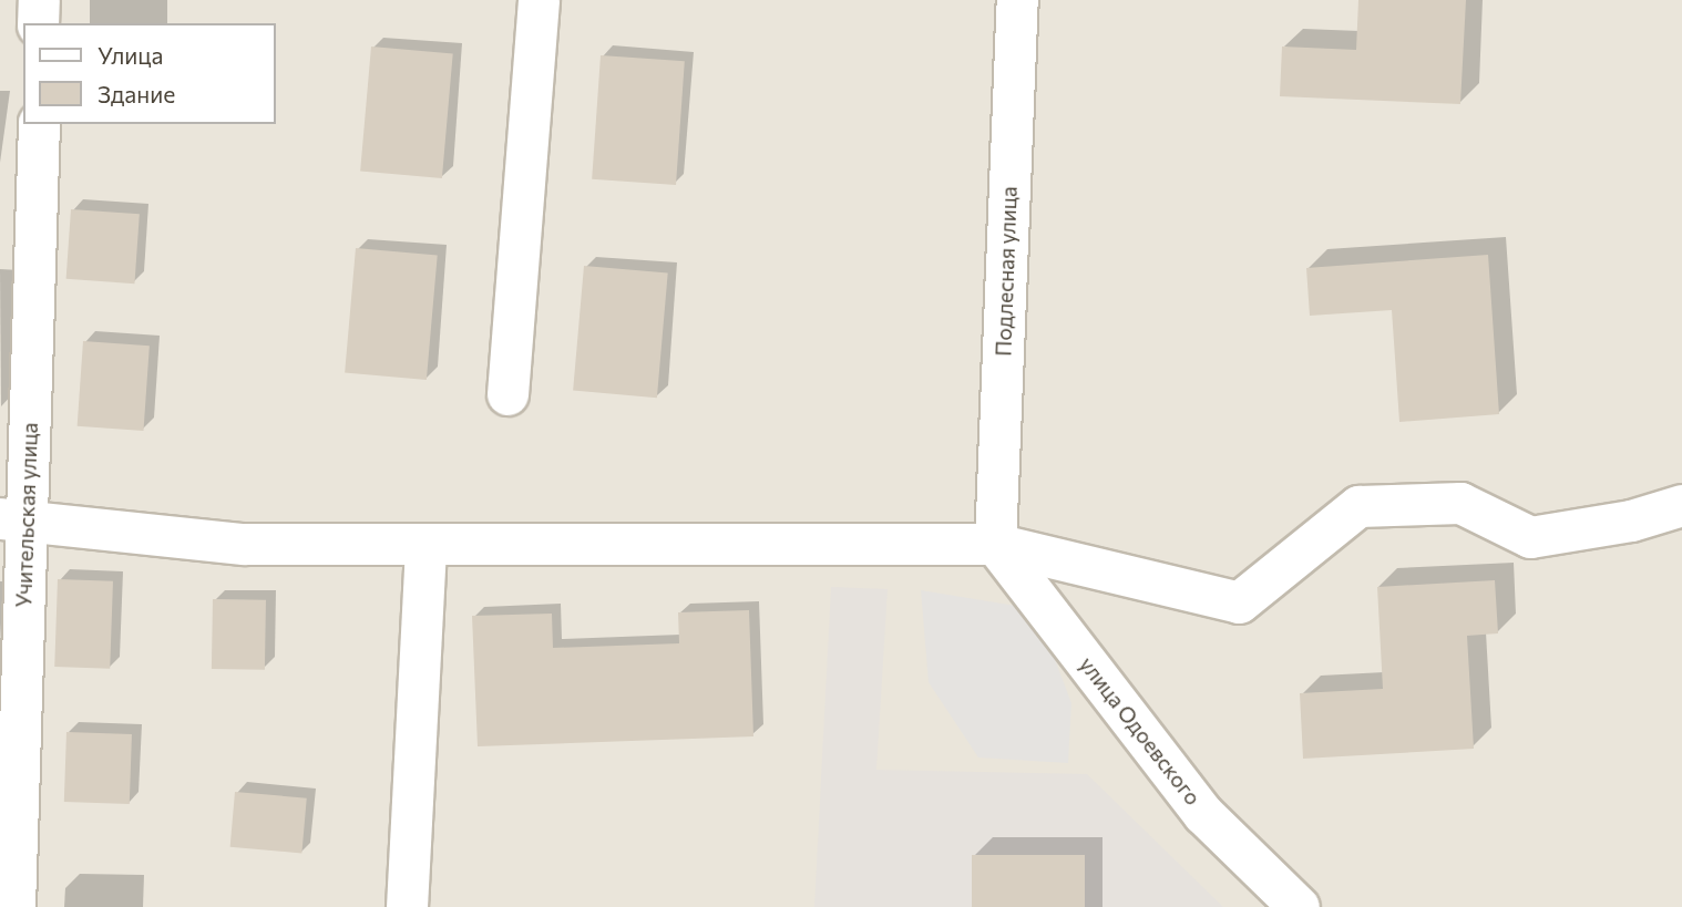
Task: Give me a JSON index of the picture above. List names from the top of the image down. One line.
{"streets":{"street":["Подлесная улица","Учительская улица","улица Одоевского"]},"crossings":[["Подлесная улица","улица Одоевского"]],"legend":["Улица","Здание"]}
